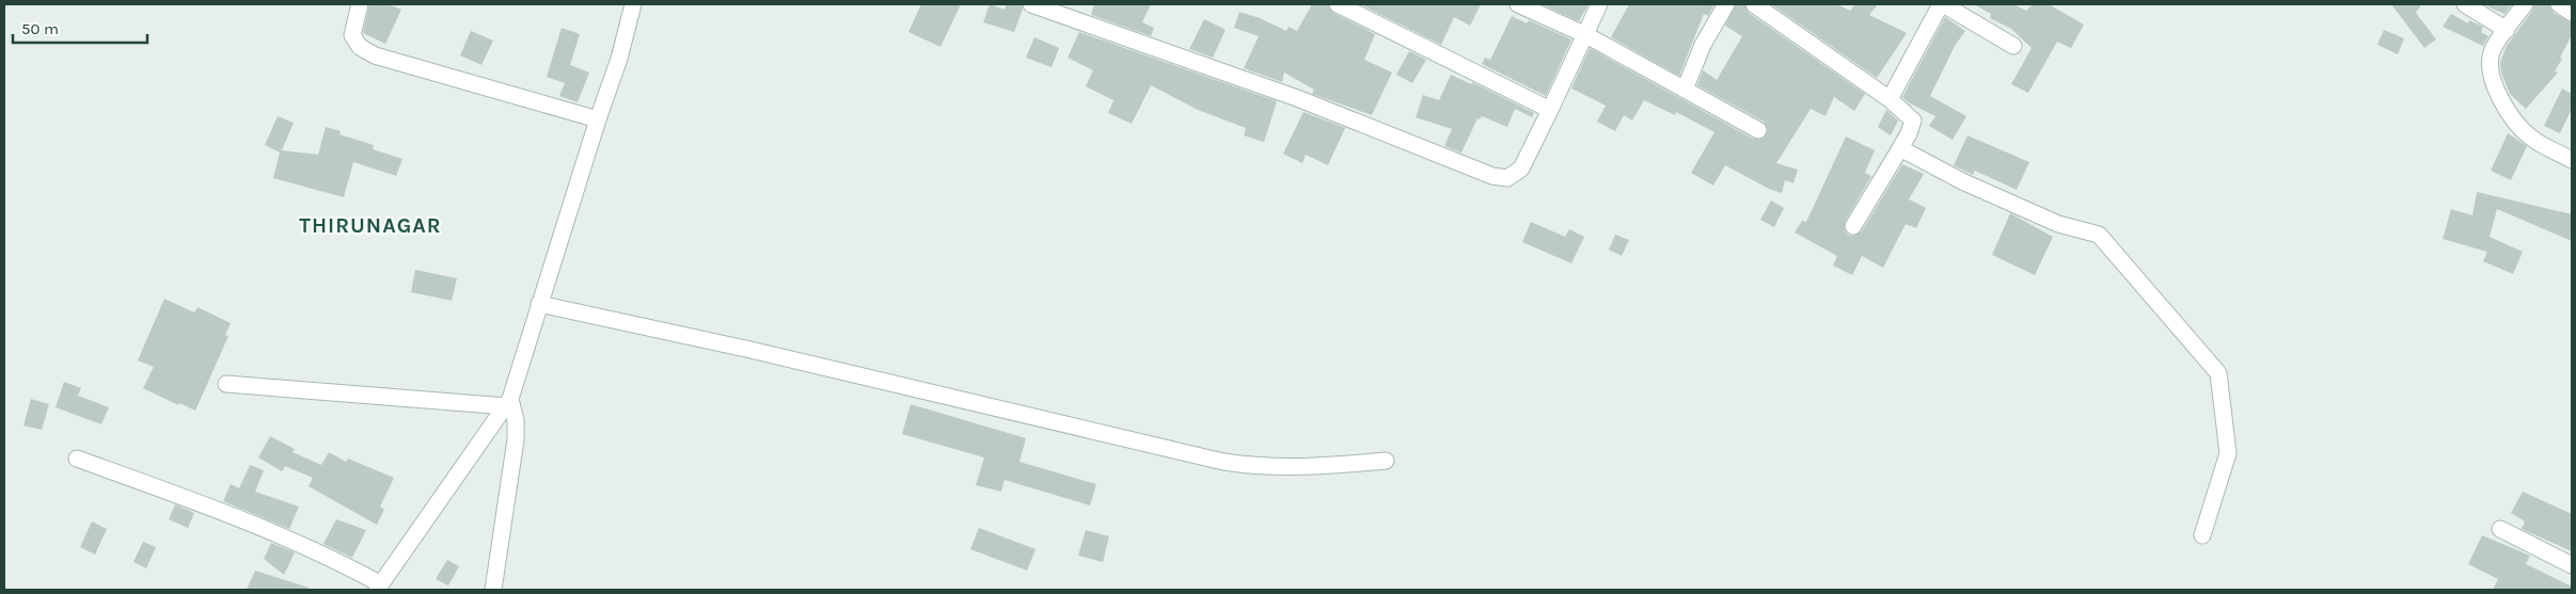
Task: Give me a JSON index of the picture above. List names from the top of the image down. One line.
{"districts":["THIRUNAGAR"],"scale_bar":"50 m"}
